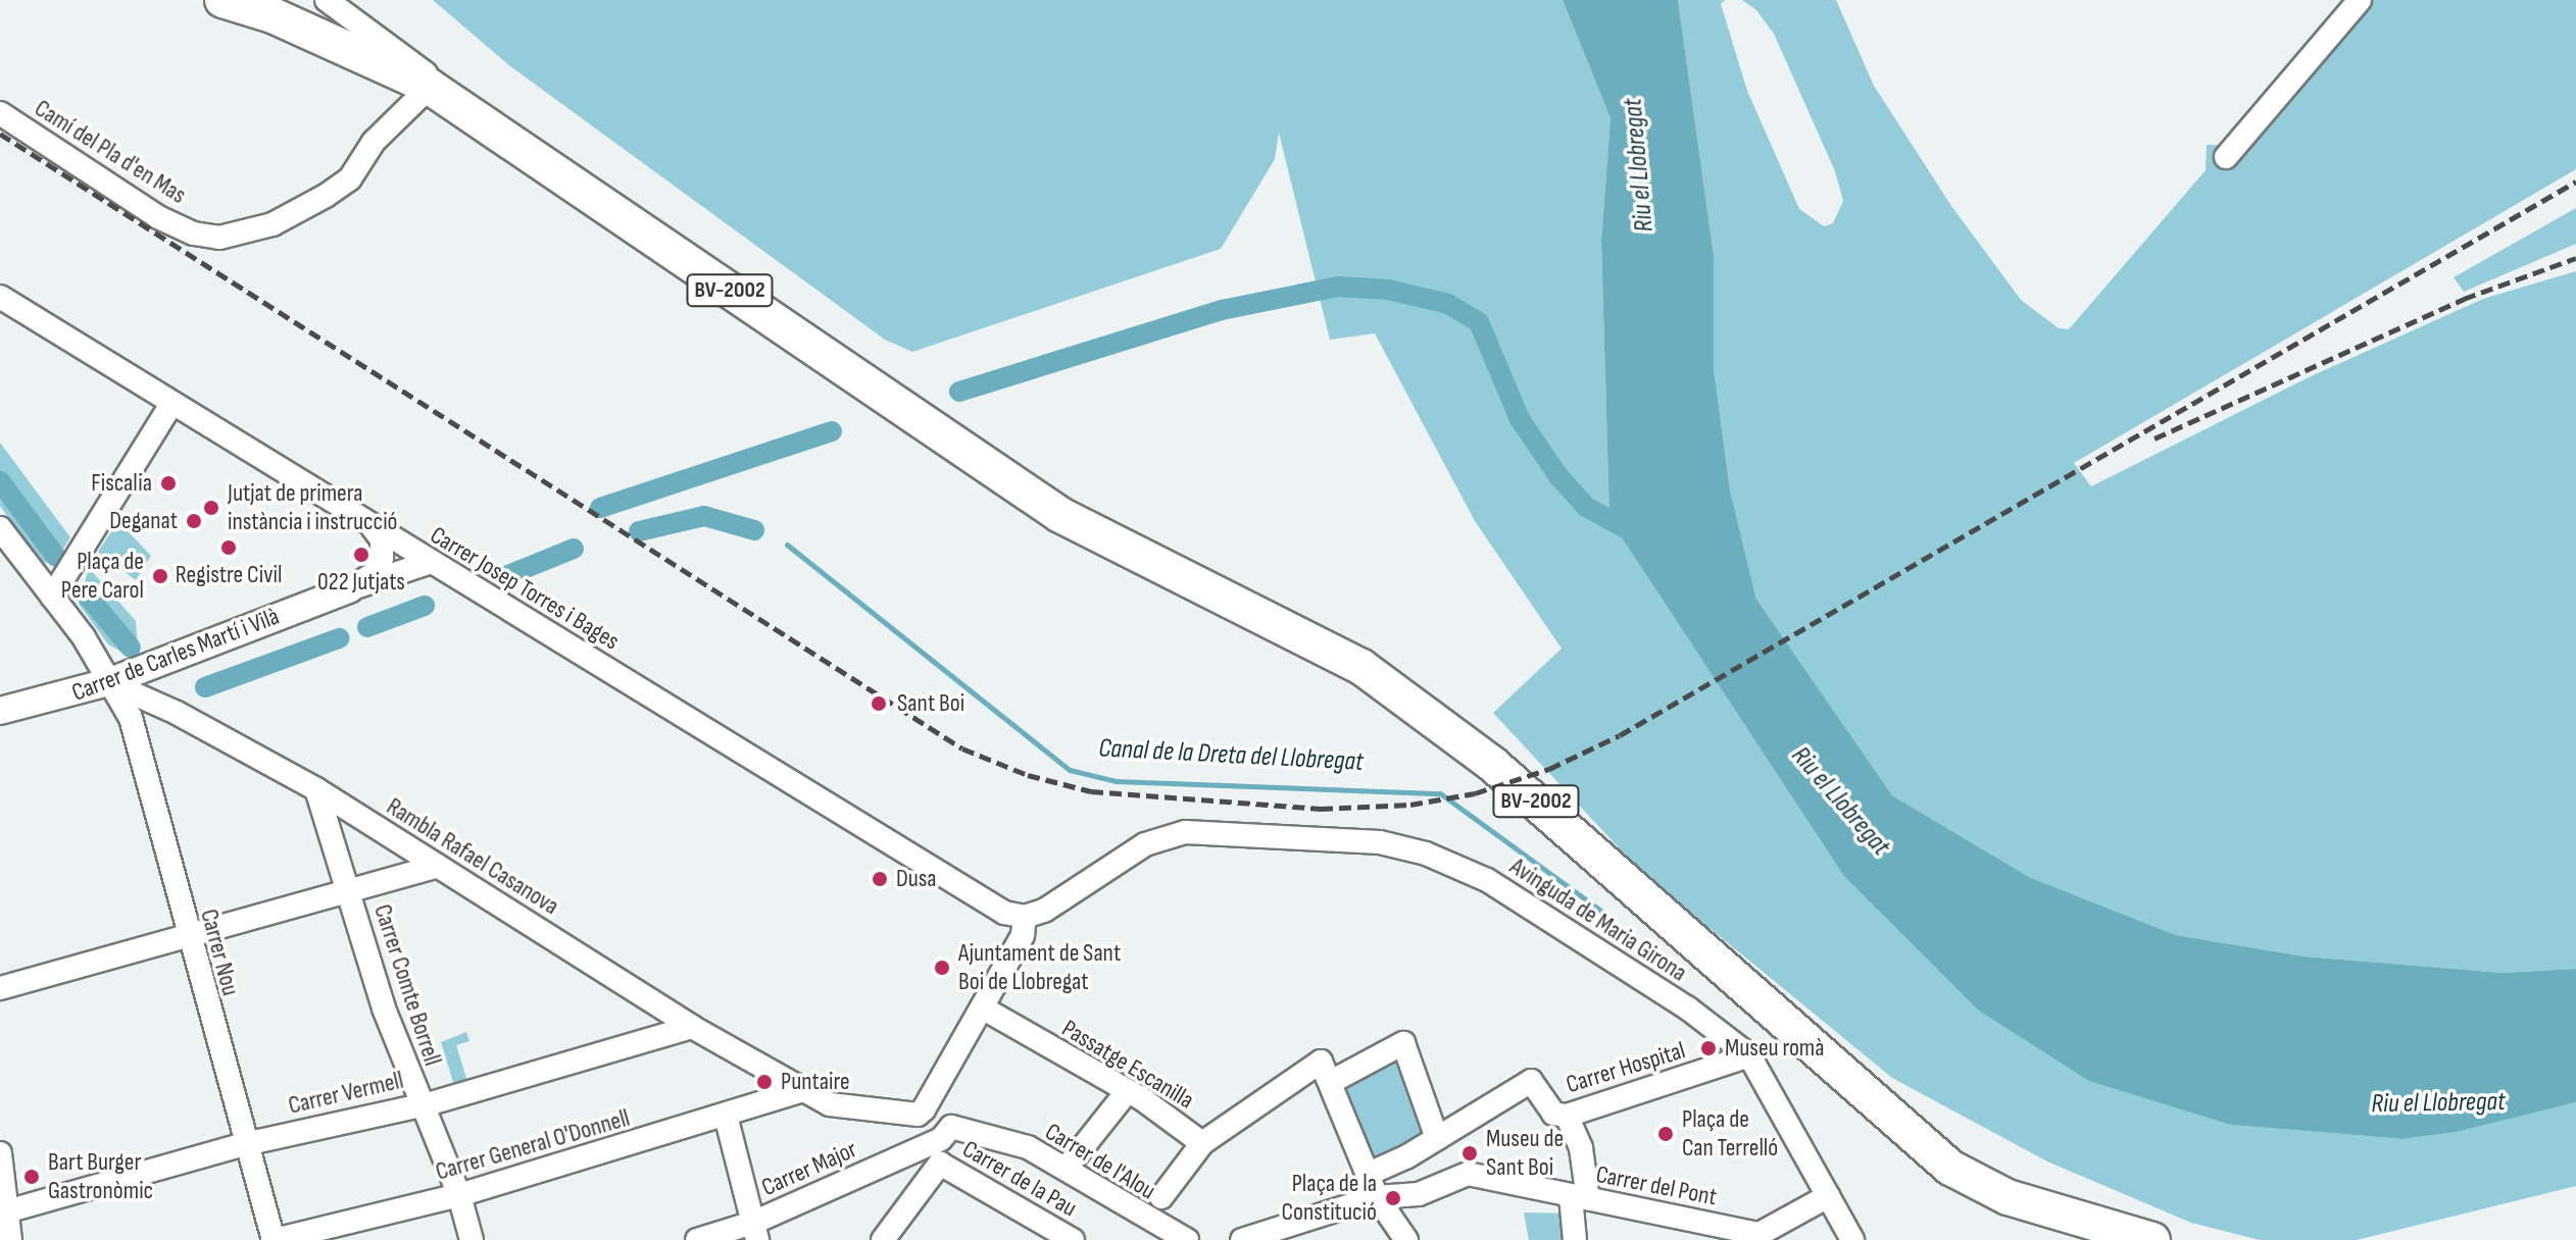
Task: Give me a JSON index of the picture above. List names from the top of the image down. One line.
{"streets":{"main road":["BV-2002"],"street":["Camí del Pla d'en Mas","Carrer Josep Torres i Bages","Carrer de Carles Martí i Vilà","Rambla Rafael Casanova","Avinguda de Maria Girona","Carrer Nou","Carrer Comte Borrell","Passatge Escanilla","Carrer Hospital","Carrer Vermell","Carrer General O'Donnell","Carrer de l'Alou","Carrer Major","Carrer de la Pau","Carrer del Pont"]},"crossings":[["Camí del Pla d'en Mas","BV-2002"],["Carrer Josep Torres i Bages","Carrer de Carles Martí i Vilà"],["Carrer Josep Torres i Bages","Avinguda de Maria Girona"],["Carrer de Carles Martí i Vilà","Rambla Rafael Casanova"],["Carrer de Carles Martí i Vilà","Carrer Nou"],["Rambla Rafael Casanova","Carrer Nou"],["Rambla Rafael Casanova","Carrer Comte Borrell"],["Rambla Rafael Casanova","Carrer Vermell"],["Rambla Rafael Casanova","Carrer General O'Donnell"],["Avinguda de Maria Girona","Carrer Hospital"],["Avinguda de Maria Girona","Carrer del Pont"],["Carrer Nou","Carrer Vermell"],["Carrer Nou","Carrer General O'Donnell"],["Carrer Comte Borrell","Carrer Vermell"],["Carrer Comte Borrell","Carrer General O'Donnell"],["Carrer de l'Alou","Carrer Major"]],"water":["Riu el Llobregat","Canal de la Dreta del Llobregat"],"places":["Fiscalia","Jutjat de primera instància i instrucció","Deganat","Registre Civil","022 Jutjats","Plaça de Pere Carol","Sant Boi","Dusa","Ajuntament de Sant Boi de Llobregat","Museu romà","Puntaire","Plaça de Can Terrelló","Museu de Sant Boi","Bart Burger Gastronòmic","Plaça de la Constitució"]}
